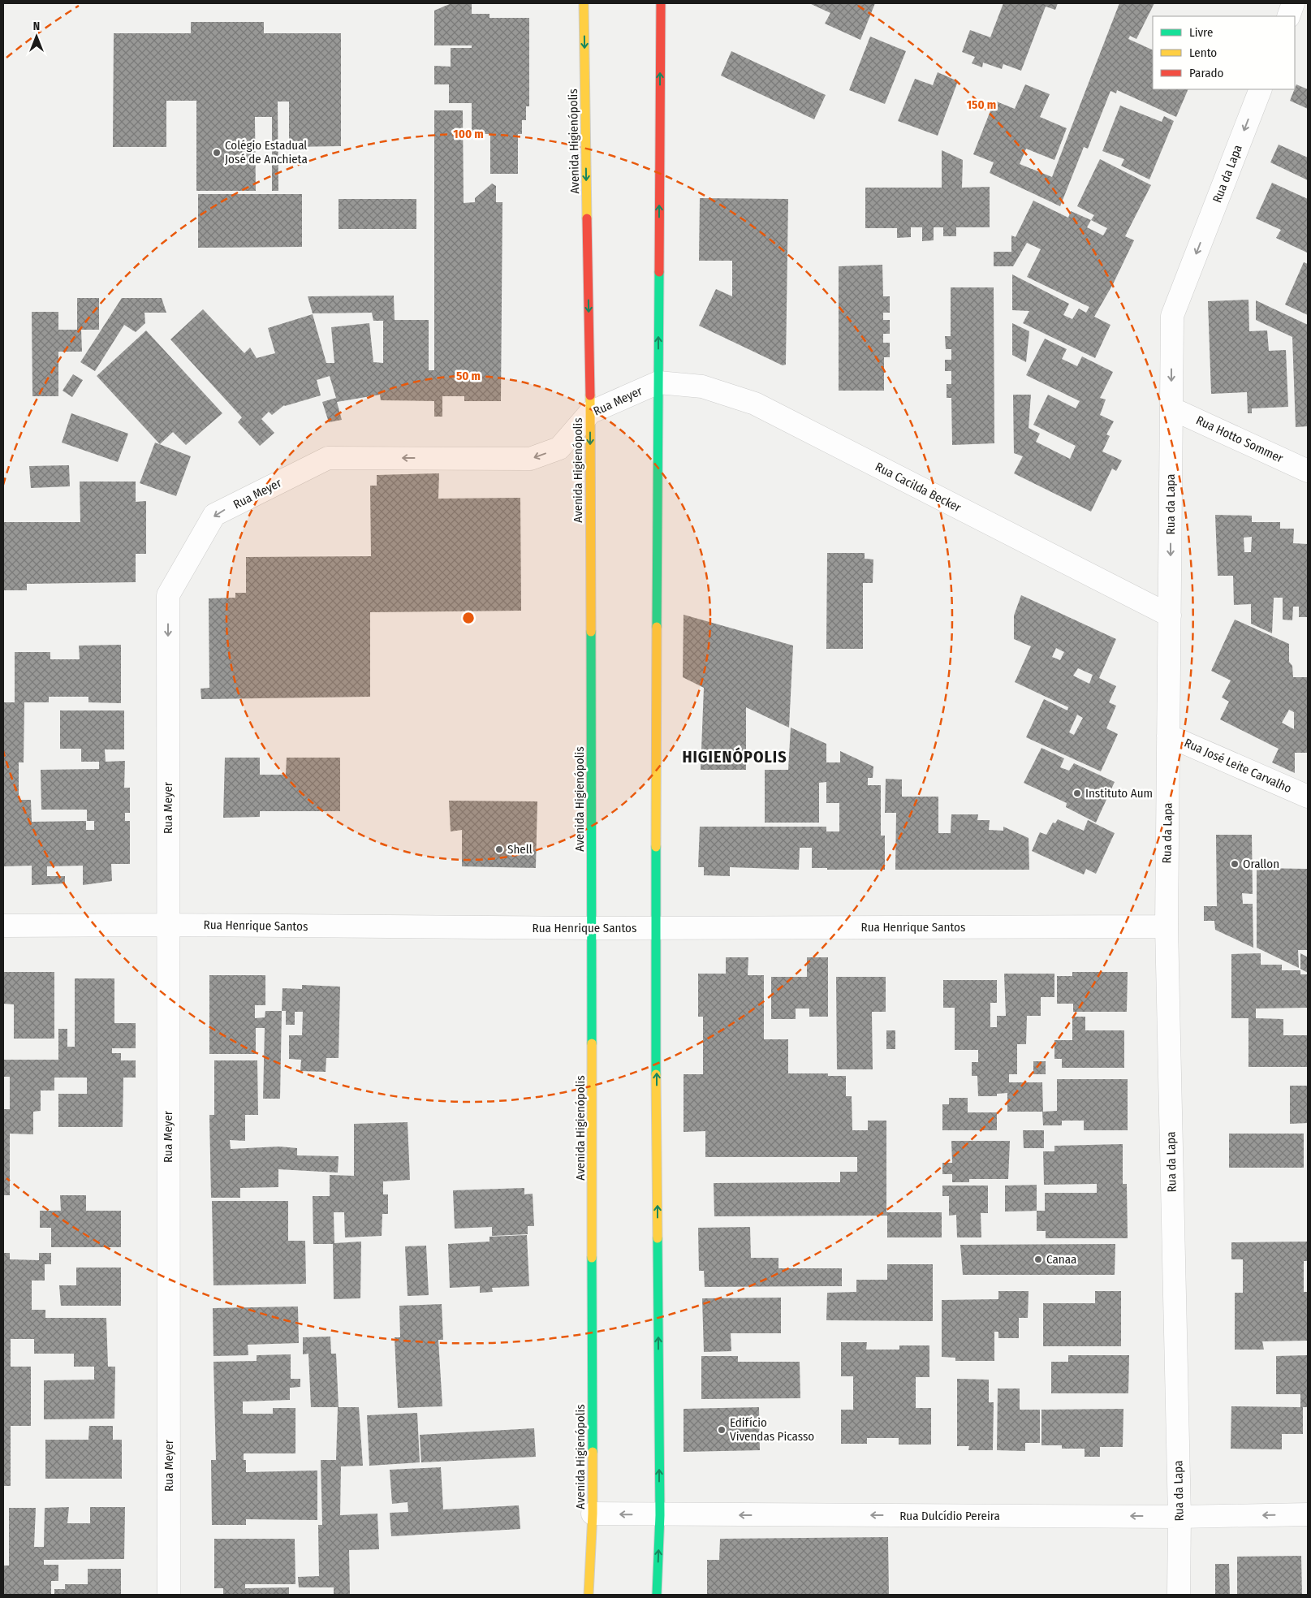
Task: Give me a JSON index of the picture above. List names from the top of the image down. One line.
{"streets":{"main road":["Avenida Higienópolis"],"street":["Rua da Lapa","Rua Meyer","Rua Hotto Sommer","Rua Cacilda Becker","Rua José Leite Carvalho","Rua Henrique Santos","Rua Dulcídio Pereira"]},"crossings":[["Avenida Higienópolis","Rua Meyer"],["Avenida Higienópolis","Rua Henrique Santos"],["Avenida Higienópolis","Rua Dulcídio Pereira"],["Rua da Lapa","Rua Hotto Sommer"],["Rua da Lapa","Rua Cacilda Becker"],["Rua da Lapa","Rua José Leite Carvalho"],["Rua da Lapa","Rua Henrique Santos"],["Rua da Lapa","Rua Dulcídio Pereira"],["Rua Meyer","Rua Cacilda Becker"],["Rua Meyer","Rua Henrique Santos"]],"one_way":["Rua da Lapa","Rua Meyer","Rua Dulcídio Pereira"],"districts":["HIGIENÓPOLIS"],"places":["Colégio Estadual José de Anchieta","Instituto Aum","Shell","Orallon","Canaa","Edifício Vivendas Picasso"],"legend":["Livre","Lento","Parado"],"north":"top","rings":["150 m","100 m","50 m"]}
